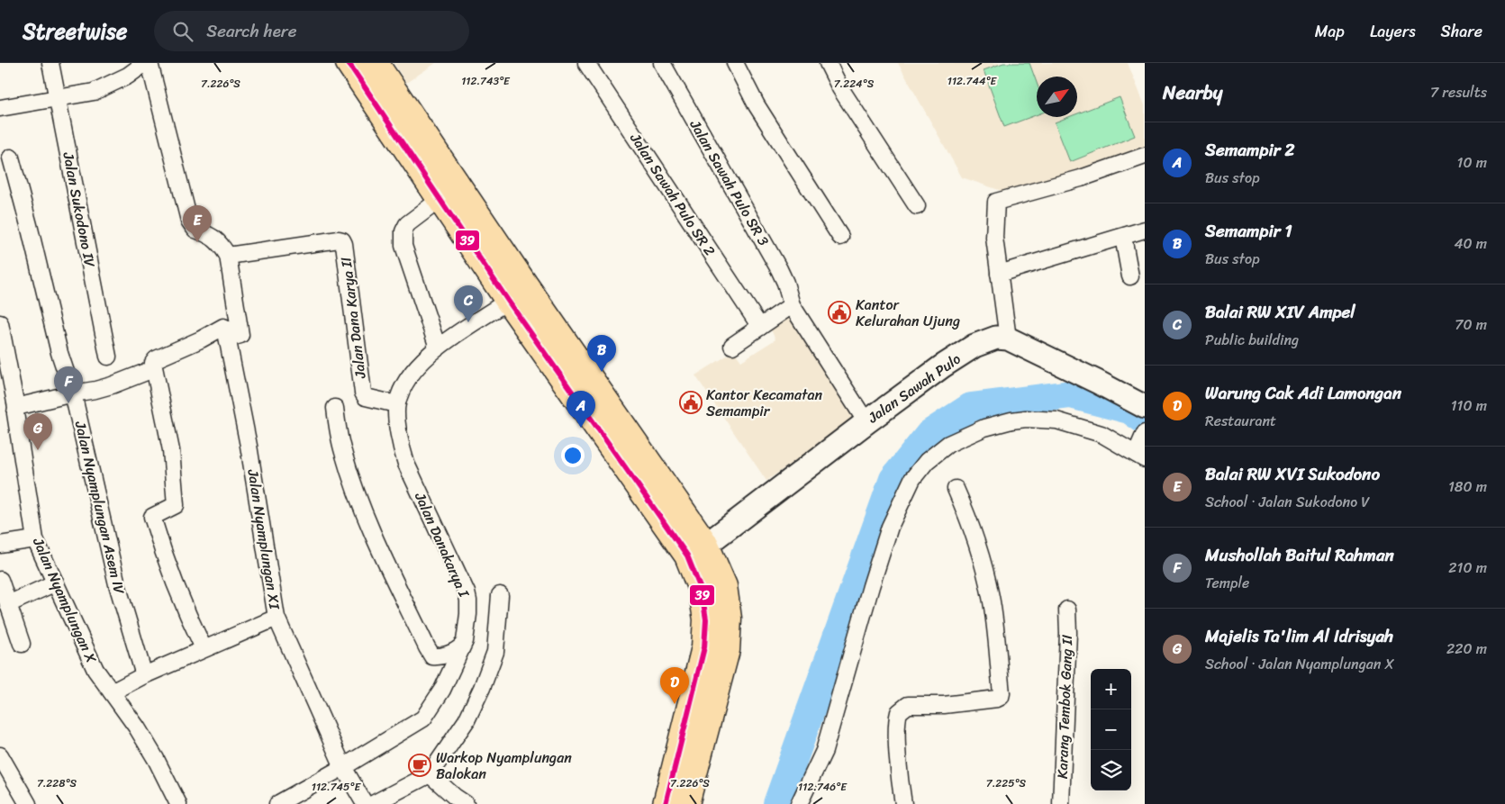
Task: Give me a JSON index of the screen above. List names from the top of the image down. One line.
{"streets":{"street":["Jalan Sawah Pulo SR 3","Jalan Sawah Pulo SR 2","Jalan Sukodono IV","Jalan Dana Karya II","Jalan Sawah Pulo","Jalan Nyamplungan Asem IV","Jalan Nyamplungan XI","Jalan Danakarya I","Jalan Nyamplungan X","Karang Tembok Gang II"]},"crossings":[["Jalan Sawah Pulo SR 3","Jalan Sawah Pulo"],["Jalan Dana Karya II","Jalan Danakarya I"],["Jalan Nyamplungan XI","Jalan Danakarya I"]],"places":{"public building":["Kantor Kelurahan Ujung","Kantor Kecamatan Semampir"],"cafe":["Warkop Nyamplungan Balokan"]},"lines":["transit line 39"],"north":"top right","page":{"header":"Streetwise","search":"Search here","nav":["Map","Layers","Share"],"heading":["Nearby","7 results"],"list":[{"mark":"A","name":"Semampir 2","note":"Bus stop","value":"10 m"},{"mark":"B","name":"Semampir 1","note":"Bus stop","value":"40 m"},{"mark":"C","name":"Balai RW XIV Ampel","note":"Public building","value":"70 m"},{"mark":"D","name":"Warung Cak Adi Lamongan","note":"Restaurant","value":"110 m"},{"mark":"E","name":"Balai RW XVI Sukodono","note":"School · Jalan Sukodono V","value":"180 m"},{"mark":"F","name":"Mushollah Baitul Rahman","note":"Temple","value":"210 m"},{"mark":"G","name":"Majelis Ta'lim Al Idrisyah","note":"School · Jalan Nyamplungan X","value":"220 m"}],"pins":["E","C","B","F","A","G","D"],"map_buttons":["+","−"]},"coordinates":["112.743°E","112.744°E","7.226°S","7.224°S","7.228°S","7.225°S","112.745°E","112.746°E"]}
